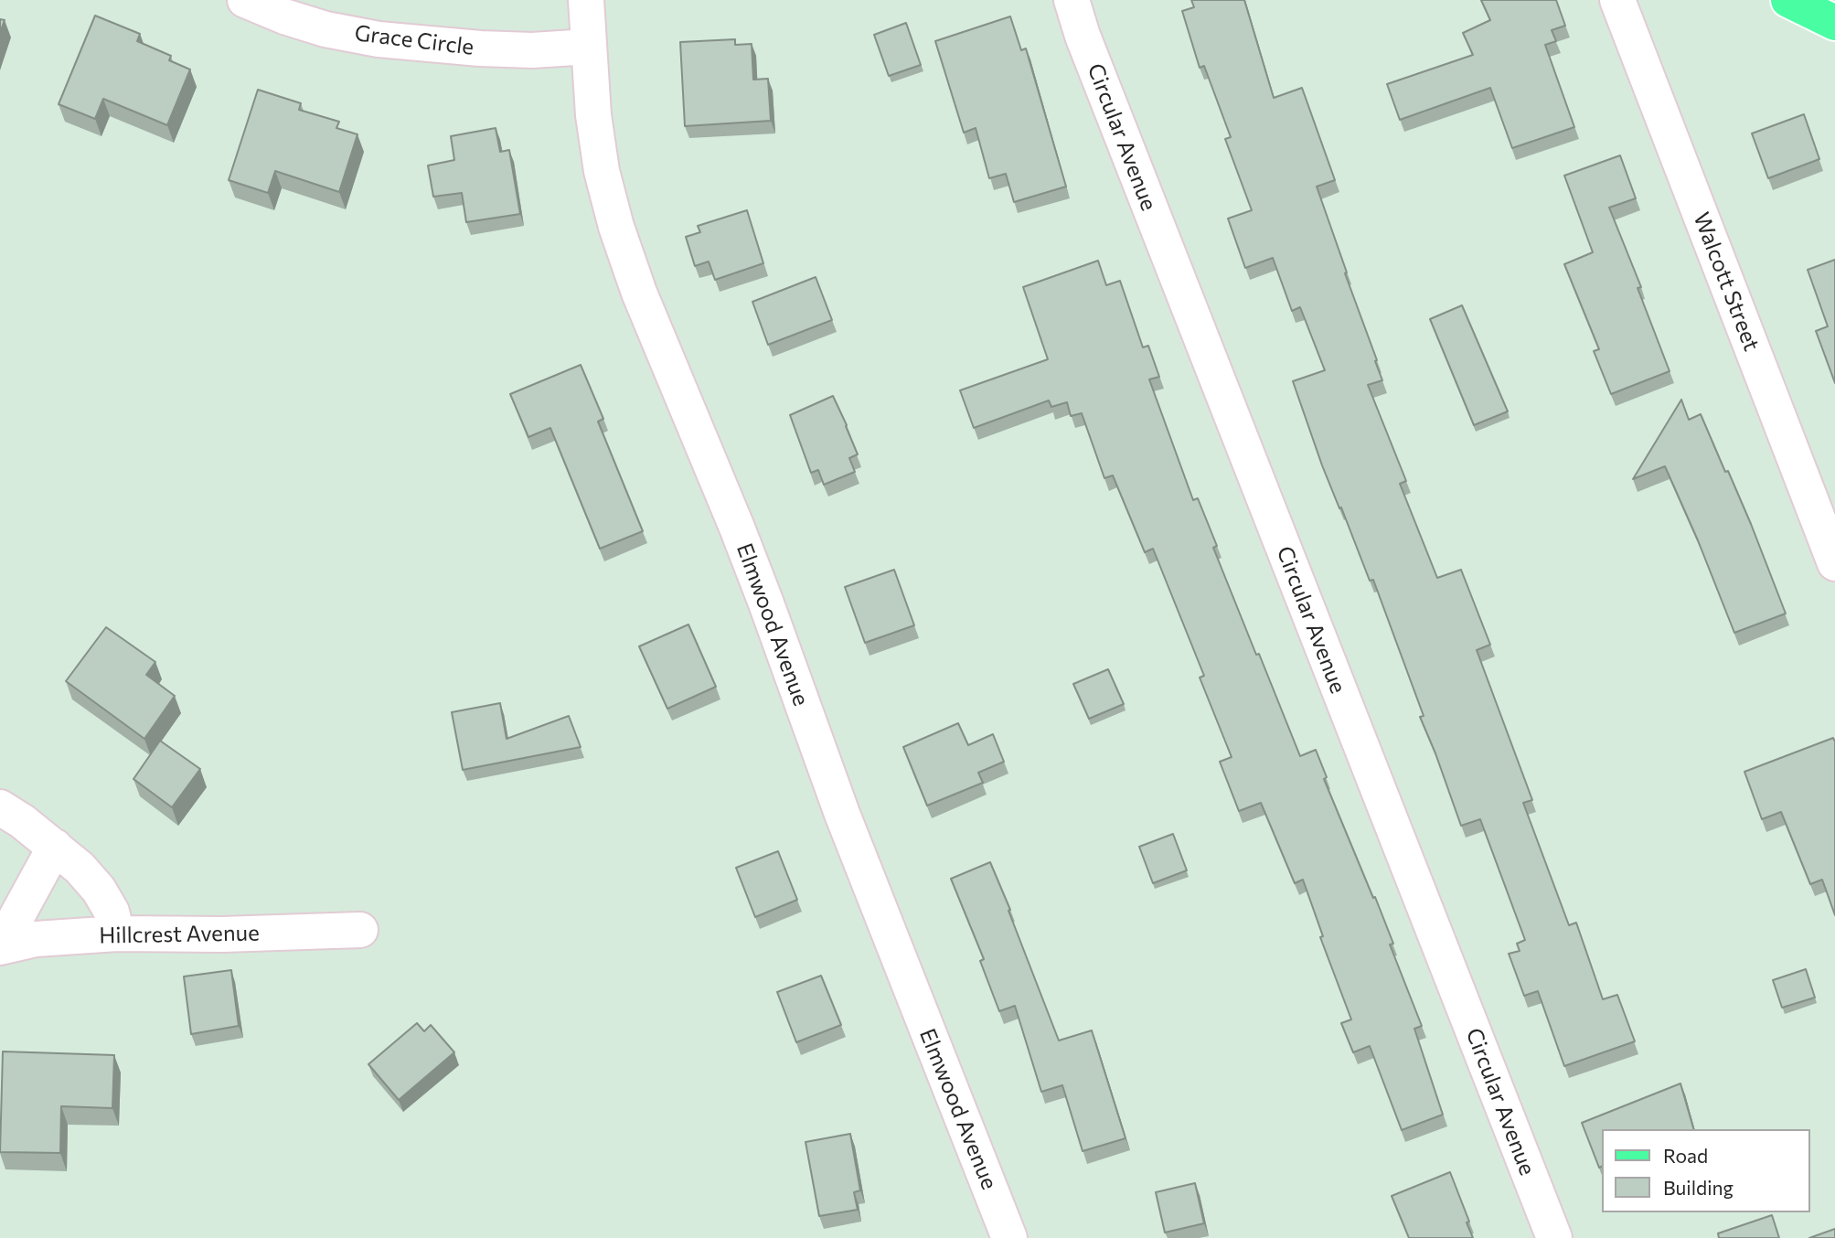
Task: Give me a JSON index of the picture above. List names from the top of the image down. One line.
{"streets":{"street":["Grace Circle","Circular Avenue","Walcott Street","Elmwood Avenue","Hillcrest Avenue"]},"crossings":[["Grace Circle","Elmwood Avenue"]],"legend":["Road","Building"]}
